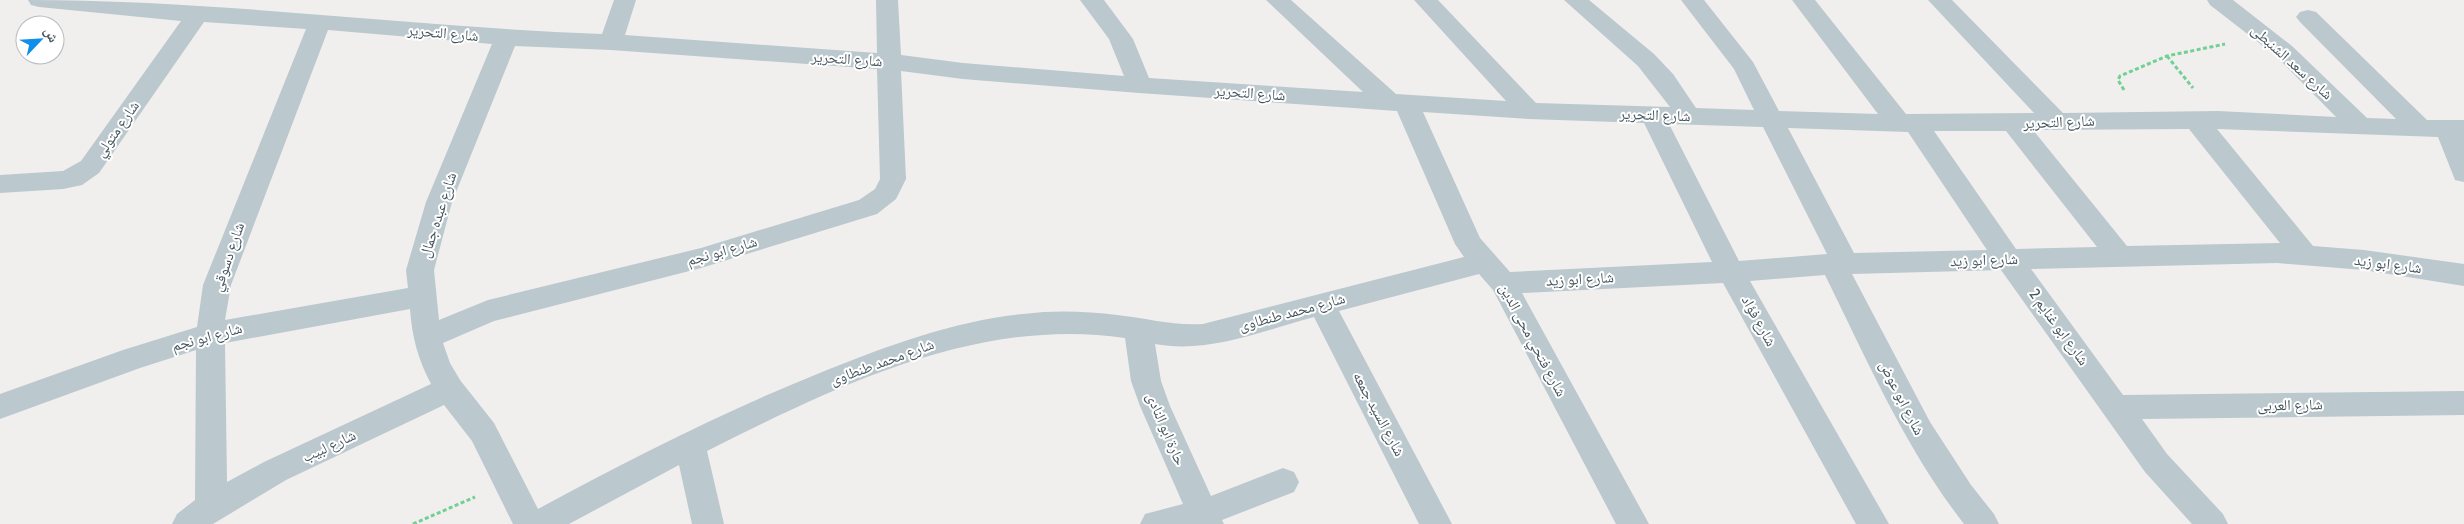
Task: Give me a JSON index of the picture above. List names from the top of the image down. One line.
{"streets":{"street":["شارع التحرير","شارع سعد الشنبطى","شارع متولي","شارع عبده جمال","شارع ابو نجم","شارع دسوقي","شارع ابو زيد","شارع محمد طنطاوى","شارع فؤاد","شارع ابو غنايم 2","شارع فتحي محى الدين","شارع ابو عوض","شارع العربى","شارع السيد جمعه","حارة ابو النادى","شارع لبيب"]},"crossings":[["شارع التحرير","شارع سعد الشنبطى"],["شارع التحرير","شارع متولي"],["شارع التحرير","شارع عبده جمال"],["شارع التحرير","شارع ابو نجم"],["شارع التحرير","شارع دسوقي"],["شارع التحرير","شارع فؤاد"],["شارع التحرير","شارع ابو غنايم 2"],["شارع التحرير","شارع فتحي محى الدين"],["شارع التحرير","شارع ابو عوض"],["شارع عبده جمال","شارع ابو نجم"],["شارع عبده جمال","شارع لبيب"],["شارع ابو نجم","شارع دسوقي"],["شارع دسوقي","شارع لبيب"],["شارع ابو زيد","شارع فؤاد"],["شارع ابو زيد","شارع ابو غنايم 2"],["شارع ابو زيد","شارع فتحي محى الدين"],["شارع ابو زيد","شارع ابو عوض"],["شارع محمد طنطاوى","شارع فتحي محى الدين"],["شارع محمد طنطاوى","شارع السيد جمعه"],["شارع محمد طنطاوى","حارة ابو النادى"],["شارع ابو غنايم 2","شارع العربى"]],"north":"top right"}
